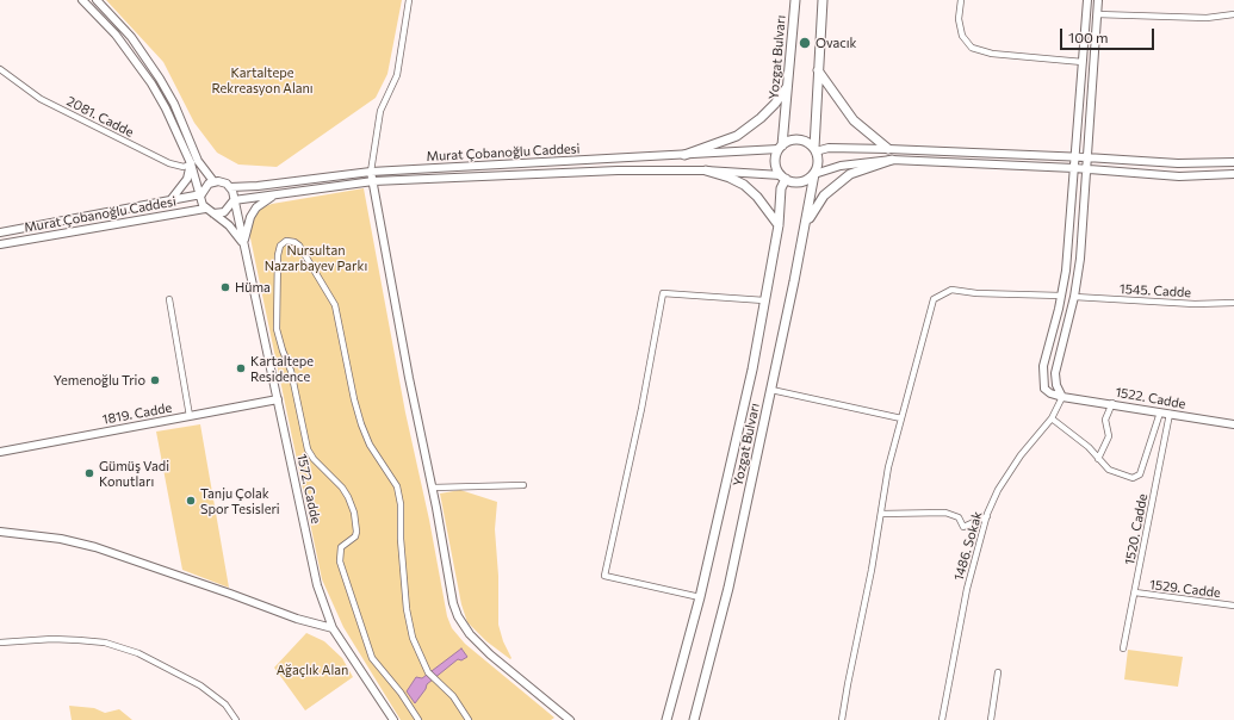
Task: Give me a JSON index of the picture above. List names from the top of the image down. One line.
{"streets":{"main road":["Yozgat Bulvarı","Murat Çobanoğlu Caddesi","1522. Cadde","1819. Cadde","1572. Cadde"],"street":["2081. Cadde","1545. Cadde","1520. Cadde","1486. Sokak","1529. Cadde"]},"crossings":[["Yozgat Bulvarı","Murat Çobanoğlu Caddesi"],["Murat Çobanoğlu Caddesi","1572. Cadde"],["1522. Cadde","1520. Cadde"],["1522. Cadde","1486. Sokak"],["1819. Cadde","1572. Cadde"],["1520. Cadde","1529. Cadde"]],"parks":["Kartaltepe Rekreasyon Alanı","Nursultan Nazarbayev Parkı","Ağaçlık Alan"],"places":["Ovacık","Hüma","Kartaltepe Residence","Yemenoğlu Trio","Gümüş Vadi Konutları","Tanju Çolak Spor Tesisleri"],"scale_bar":"100 m"}
